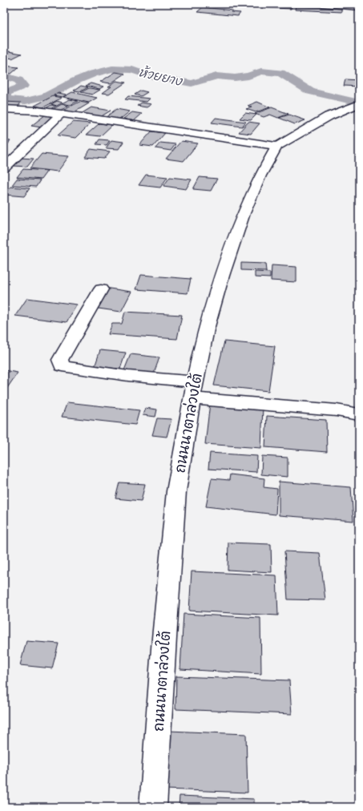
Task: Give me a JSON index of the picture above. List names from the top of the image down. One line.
{"streets":{"street":["ถนนนาตาล่วงใต้"]},"water":["ห้วยยาง"]}
